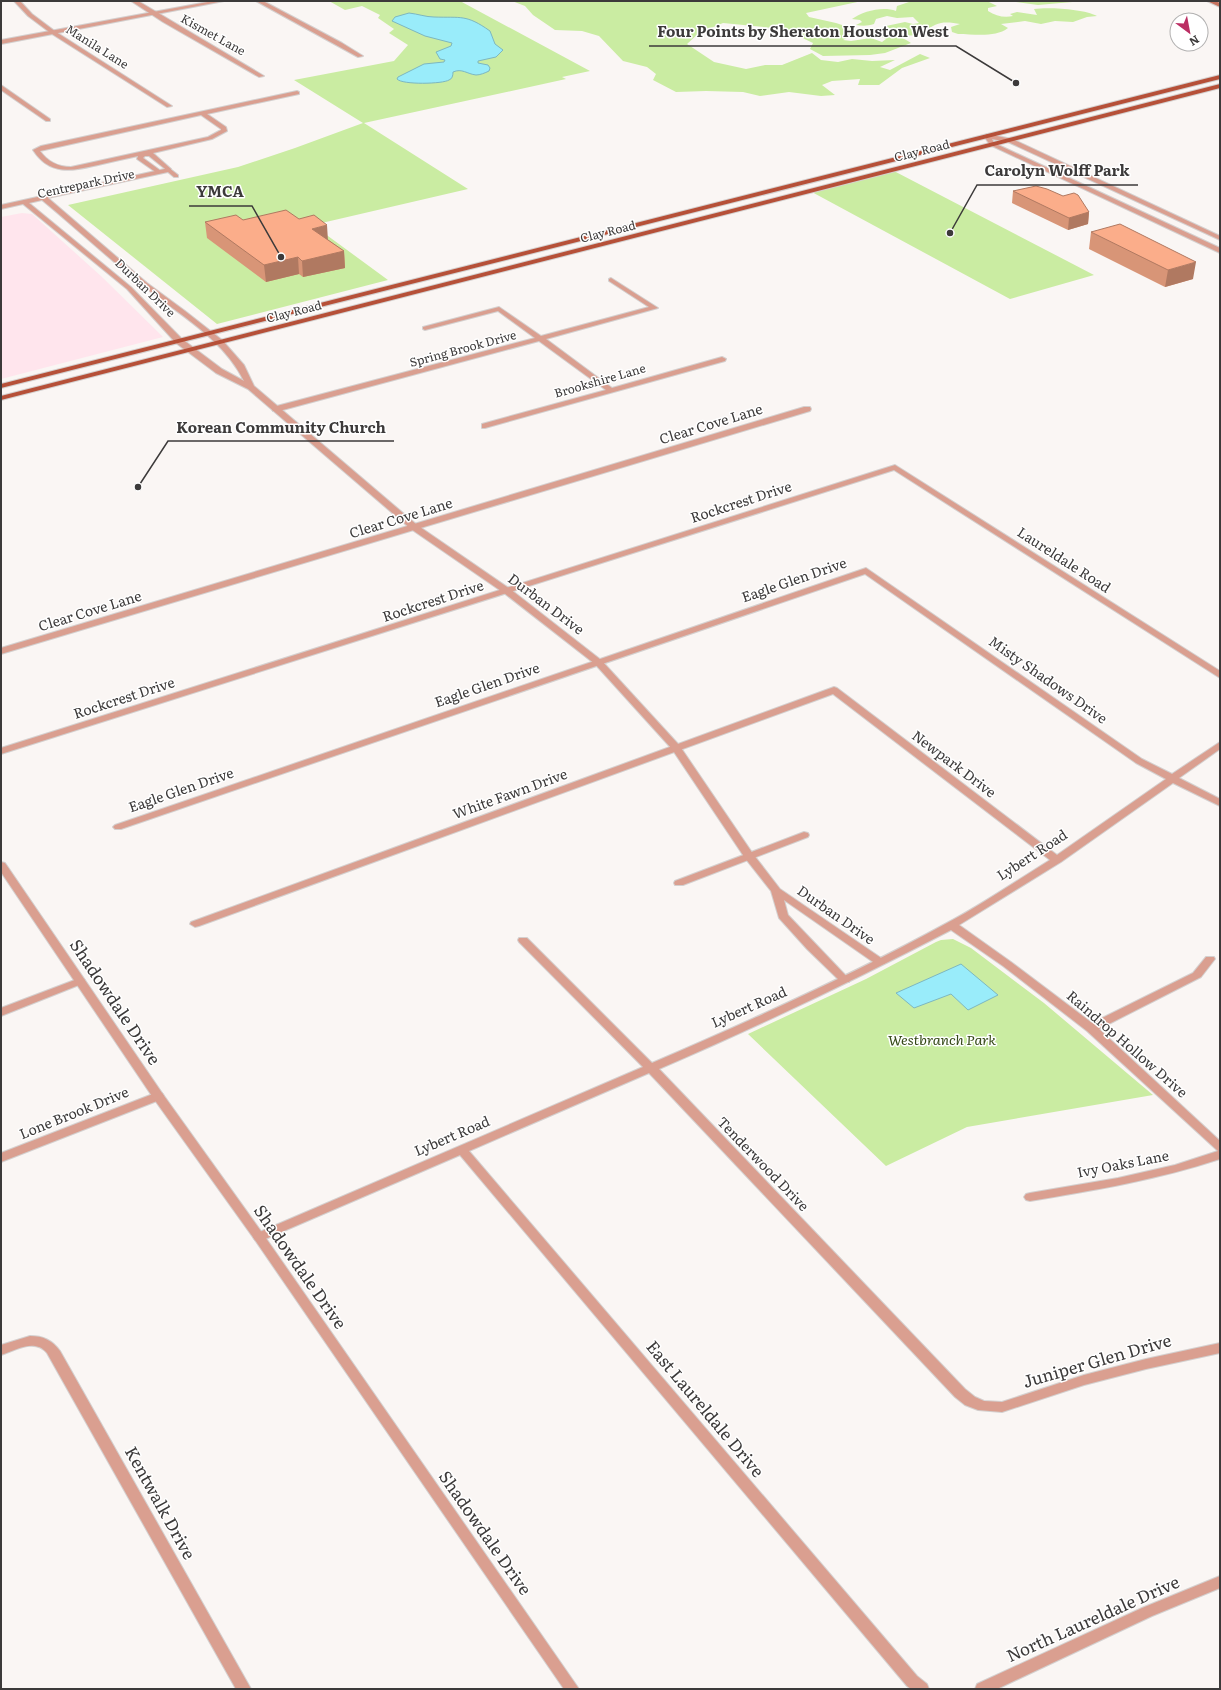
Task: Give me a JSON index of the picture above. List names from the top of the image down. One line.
{"streets":{"main road":["Clay Road"],"street":["Kismet Lane","Manila Lane","Centrepark Drive","Durban Drive","Spring Brook Drive","Brookshire Lane","Clear Cove Lane","Rockcrest Drive","Laureldale Road","Eagle Glen Drive","Misty Shadows Drive","Newpark Drive","White Fawn Drive","Lybert Road","Shadowdale Drive","Raindrop Hollow Drive","Lone Brook Drive","Tenderwood Drive","Ivy Oaks Lane","Juniper Glen Drive","East Laureldale Drive","Kentwalk Drive","North Laureldale Drive"]},"crossings":[["Clay Road","Durban Drive"],["Centrepark Drive","Durban Drive"],["Durban Drive","Spring Brook Drive"],["Durban Drive","Clear Cove Lane"],["Durban Drive","Rockcrest Drive"],["Durban Drive","Eagle Glen Drive"],["Durban Drive","White Fawn Drive"],["Durban Drive","Lybert Road"],["Rockcrest Drive","Laureldale Road"],["Eagle Glen Drive","Misty Shadows Drive"],["Misty Shadows Drive","Lybert Road"],["Newpark Drive","White Fawn Drive"],["Newpark Drive","Lybert Road"],["Lybert Road","Shadowdale Drive"],["Lybert Road","Raindrop Hollow Drive"],["Lybert Road","Tenderwood Drive"],["Lybert Road","East Laureldale Drive"],["Shadowdale Drive","Lone Brook Drive"],["Tenderwood Drive","Juniper Glen Drive"]],"parks":["Westbranch Park"],"places":["Four Points by Sheraton Houston West","Carolyn Wolff Park","YMCA","Korean Community Church"],"north":"bottom right"}
